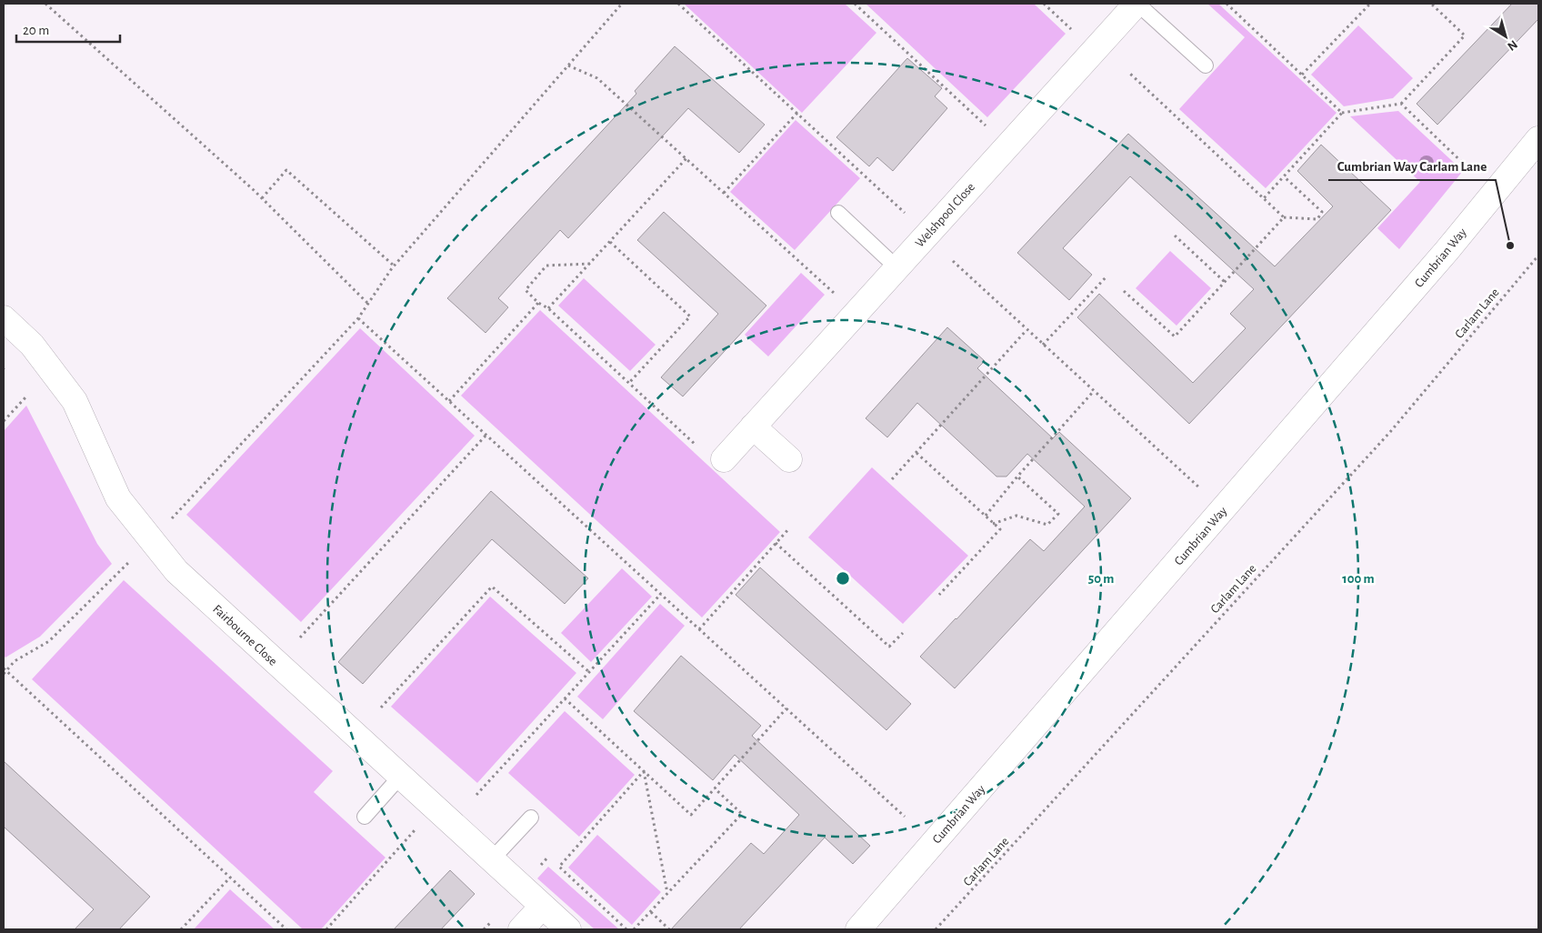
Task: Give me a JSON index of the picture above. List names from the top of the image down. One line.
{"streets":{"street":["Welshpool Close","Cumbrian Way","Fairbourne Close"],"path":["Carlam Lane"]},"places":["Cumbrian Way Carlam Lane"],"scale_bar":"20 m","north":"bottom right","rings":["50 m","100 m"]}
